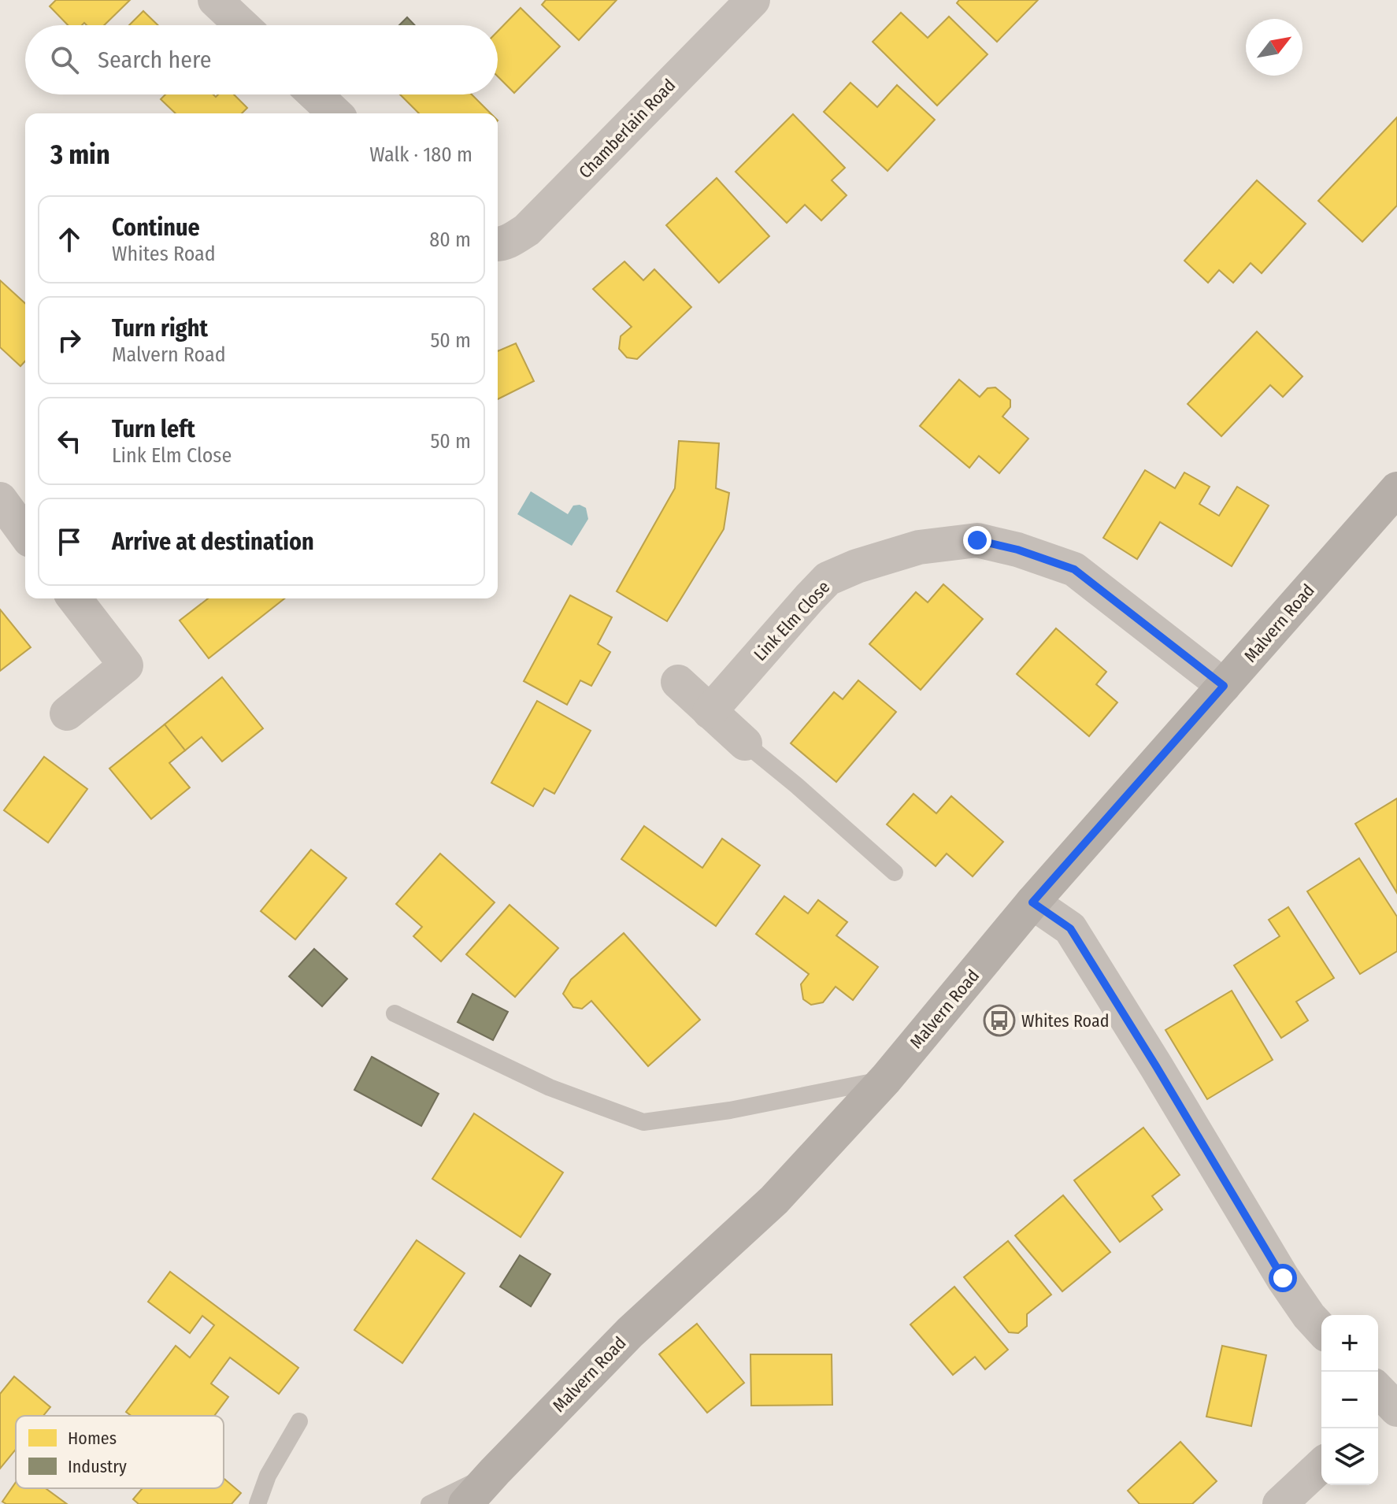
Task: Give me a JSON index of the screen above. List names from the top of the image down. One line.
{"streets":{"main road":["Malvern Road"],"street":["Chamberlain Road","Link Elm Close"]},"crossings":[["Link Elm Close","Malvern Road"]],"places":{"bus stop":["Whites Road"]},"legend":["Homes","Industry"],"north":"top right","page":{"search":"Search here","heading":["3 min","Walk · 180 m"],"list":[["Continue","Whites Road","80 m"],["Turn right","Malvern Road","50 m"],["Turn left","Link Elm Close","50 m"],"Arrive at destination"],"map_buttons":["+","−"]}}
